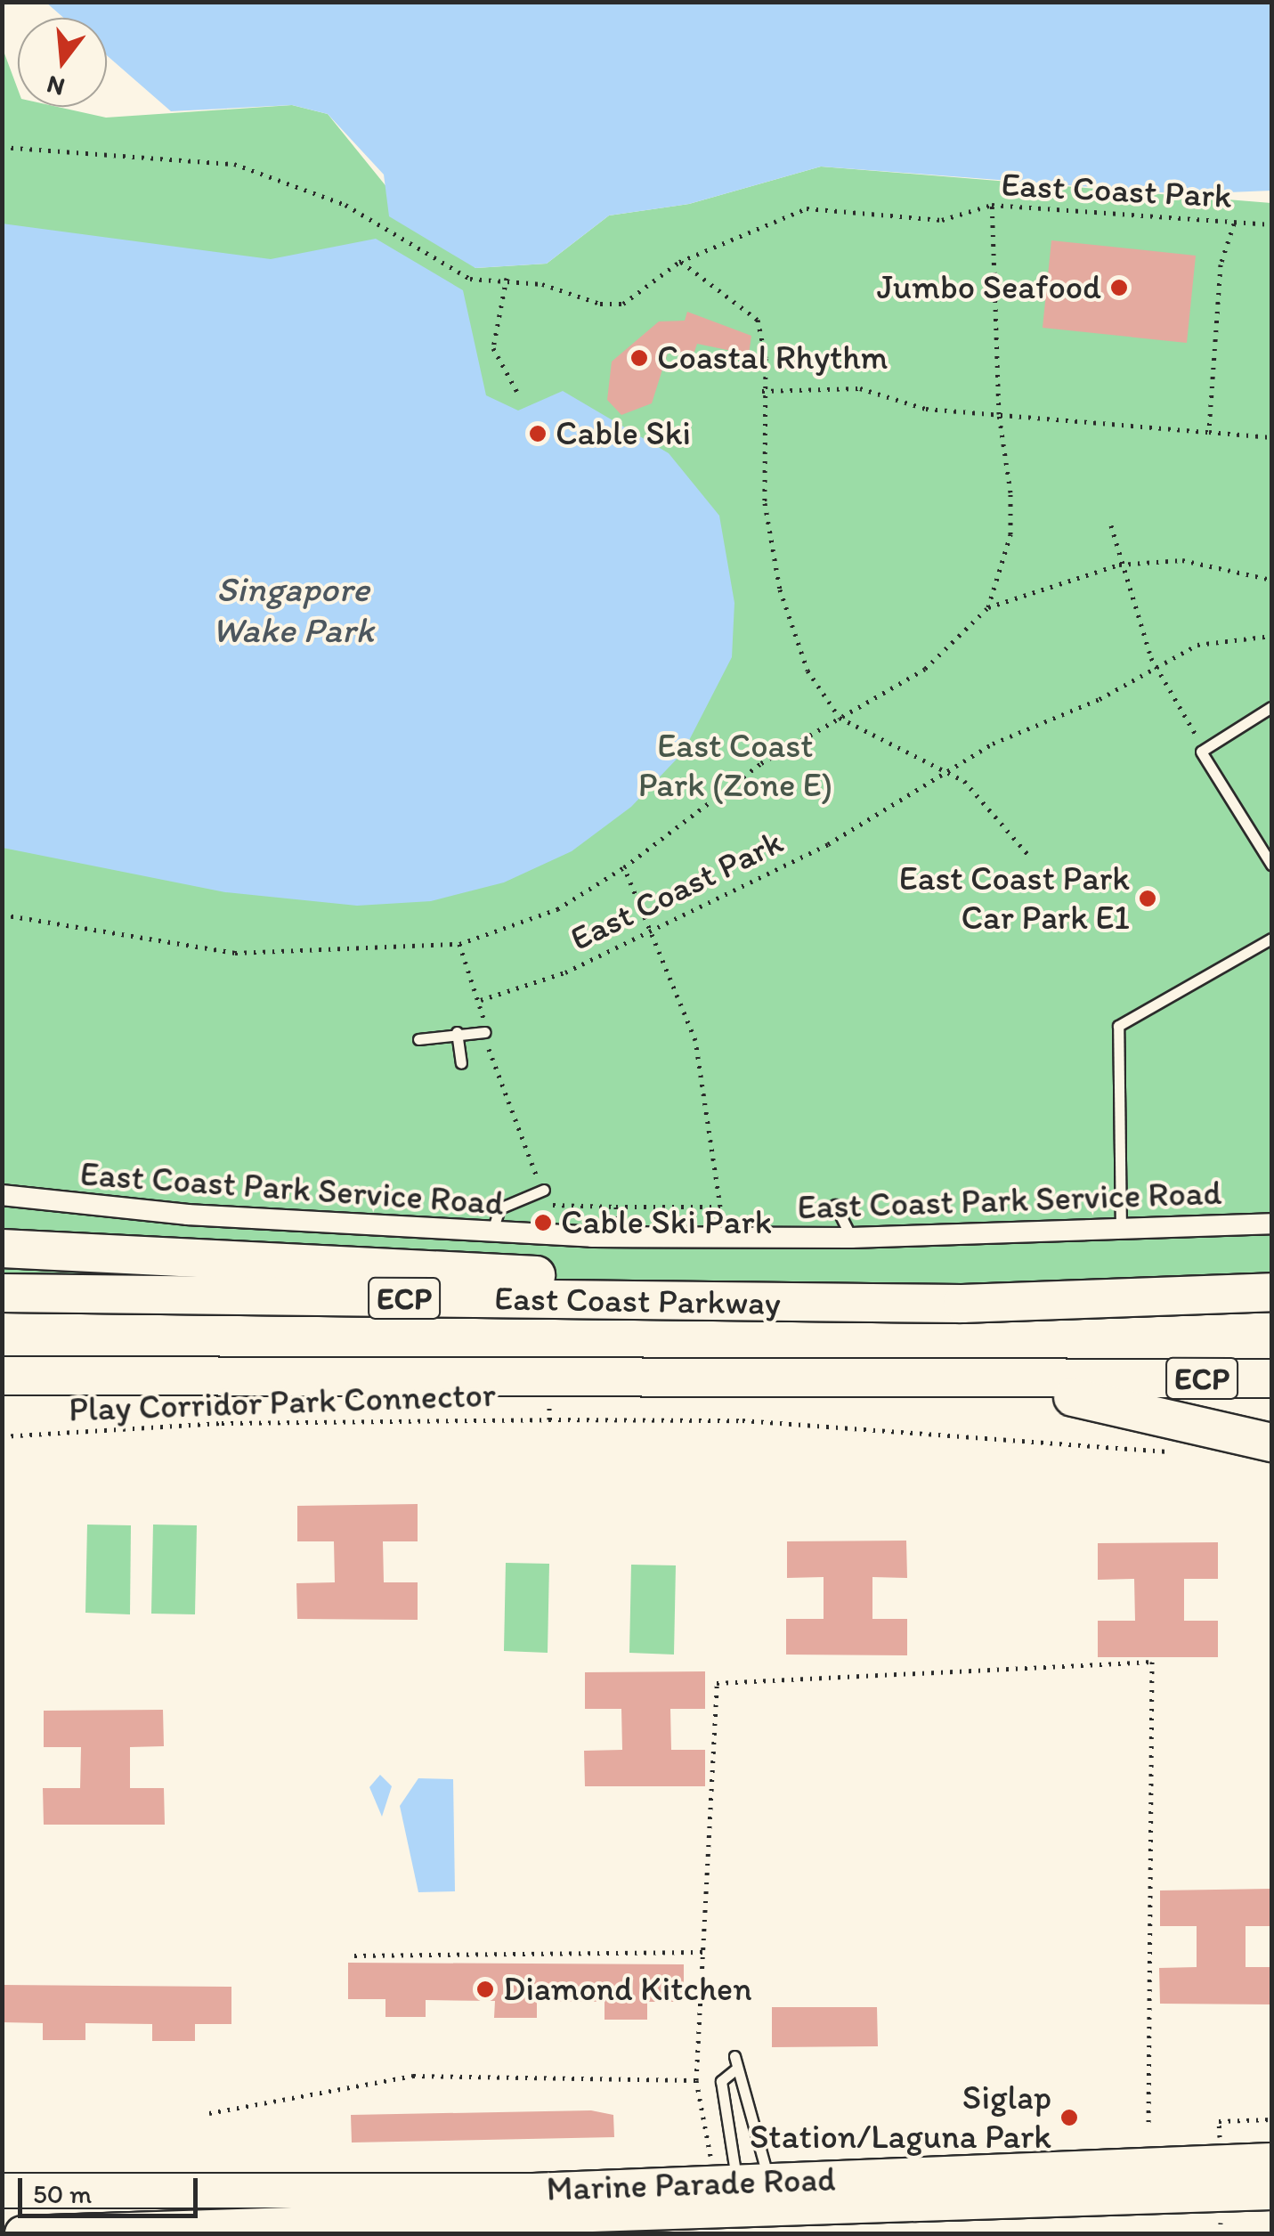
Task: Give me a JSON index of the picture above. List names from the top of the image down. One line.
{"streets":{"highway":["ECP","East Coast Parkway"],"main road":["Marine Parade Road"],"street":["East Coast Park Service Road"],"path":["East Coast Park","Play Corridor Park Connector"]},"water":["Singapore Wake Park"],"parks":["East Coast Park (Zone E)"],"places":["Jumbo Seafood","Coastal Rhythm","Cable Ski","East Coast Park Car Park E1","Cable Ski Park","Diamond Kitchen","Siglap Station/Laguna Park"],"scale_bar":"50 m","north":"bottom"}
